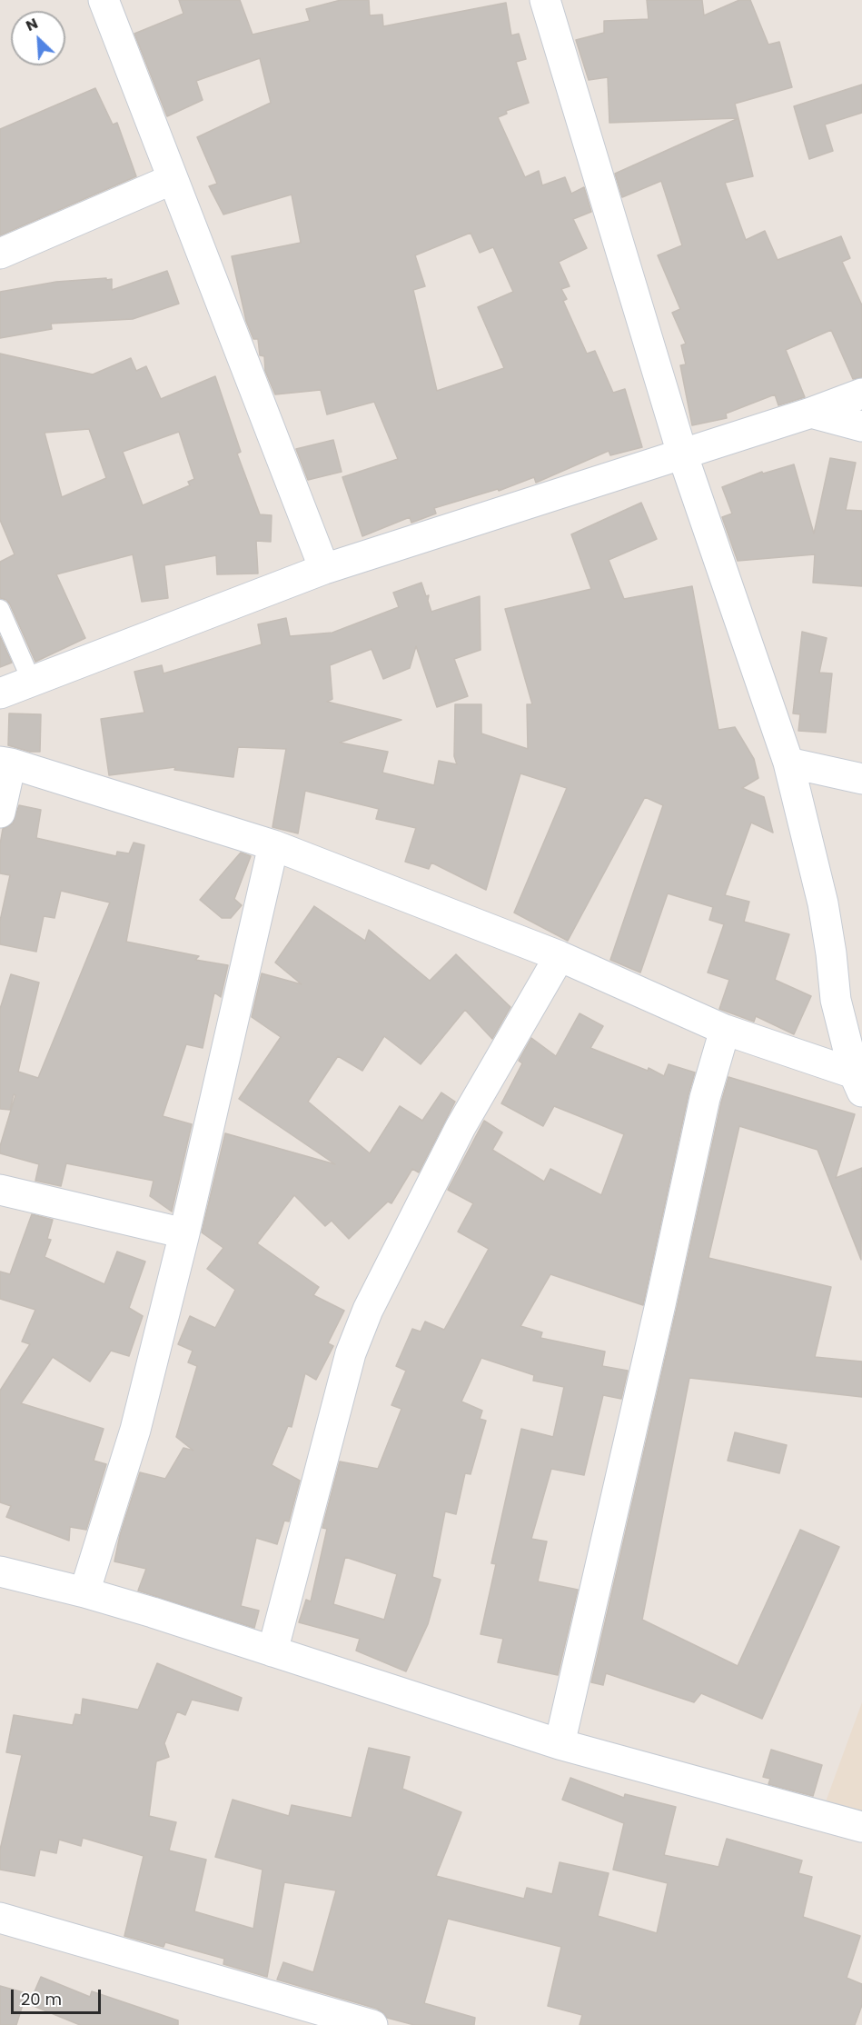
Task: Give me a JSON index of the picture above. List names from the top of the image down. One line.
{"scale_bar":"20 m","north":"top left"}
